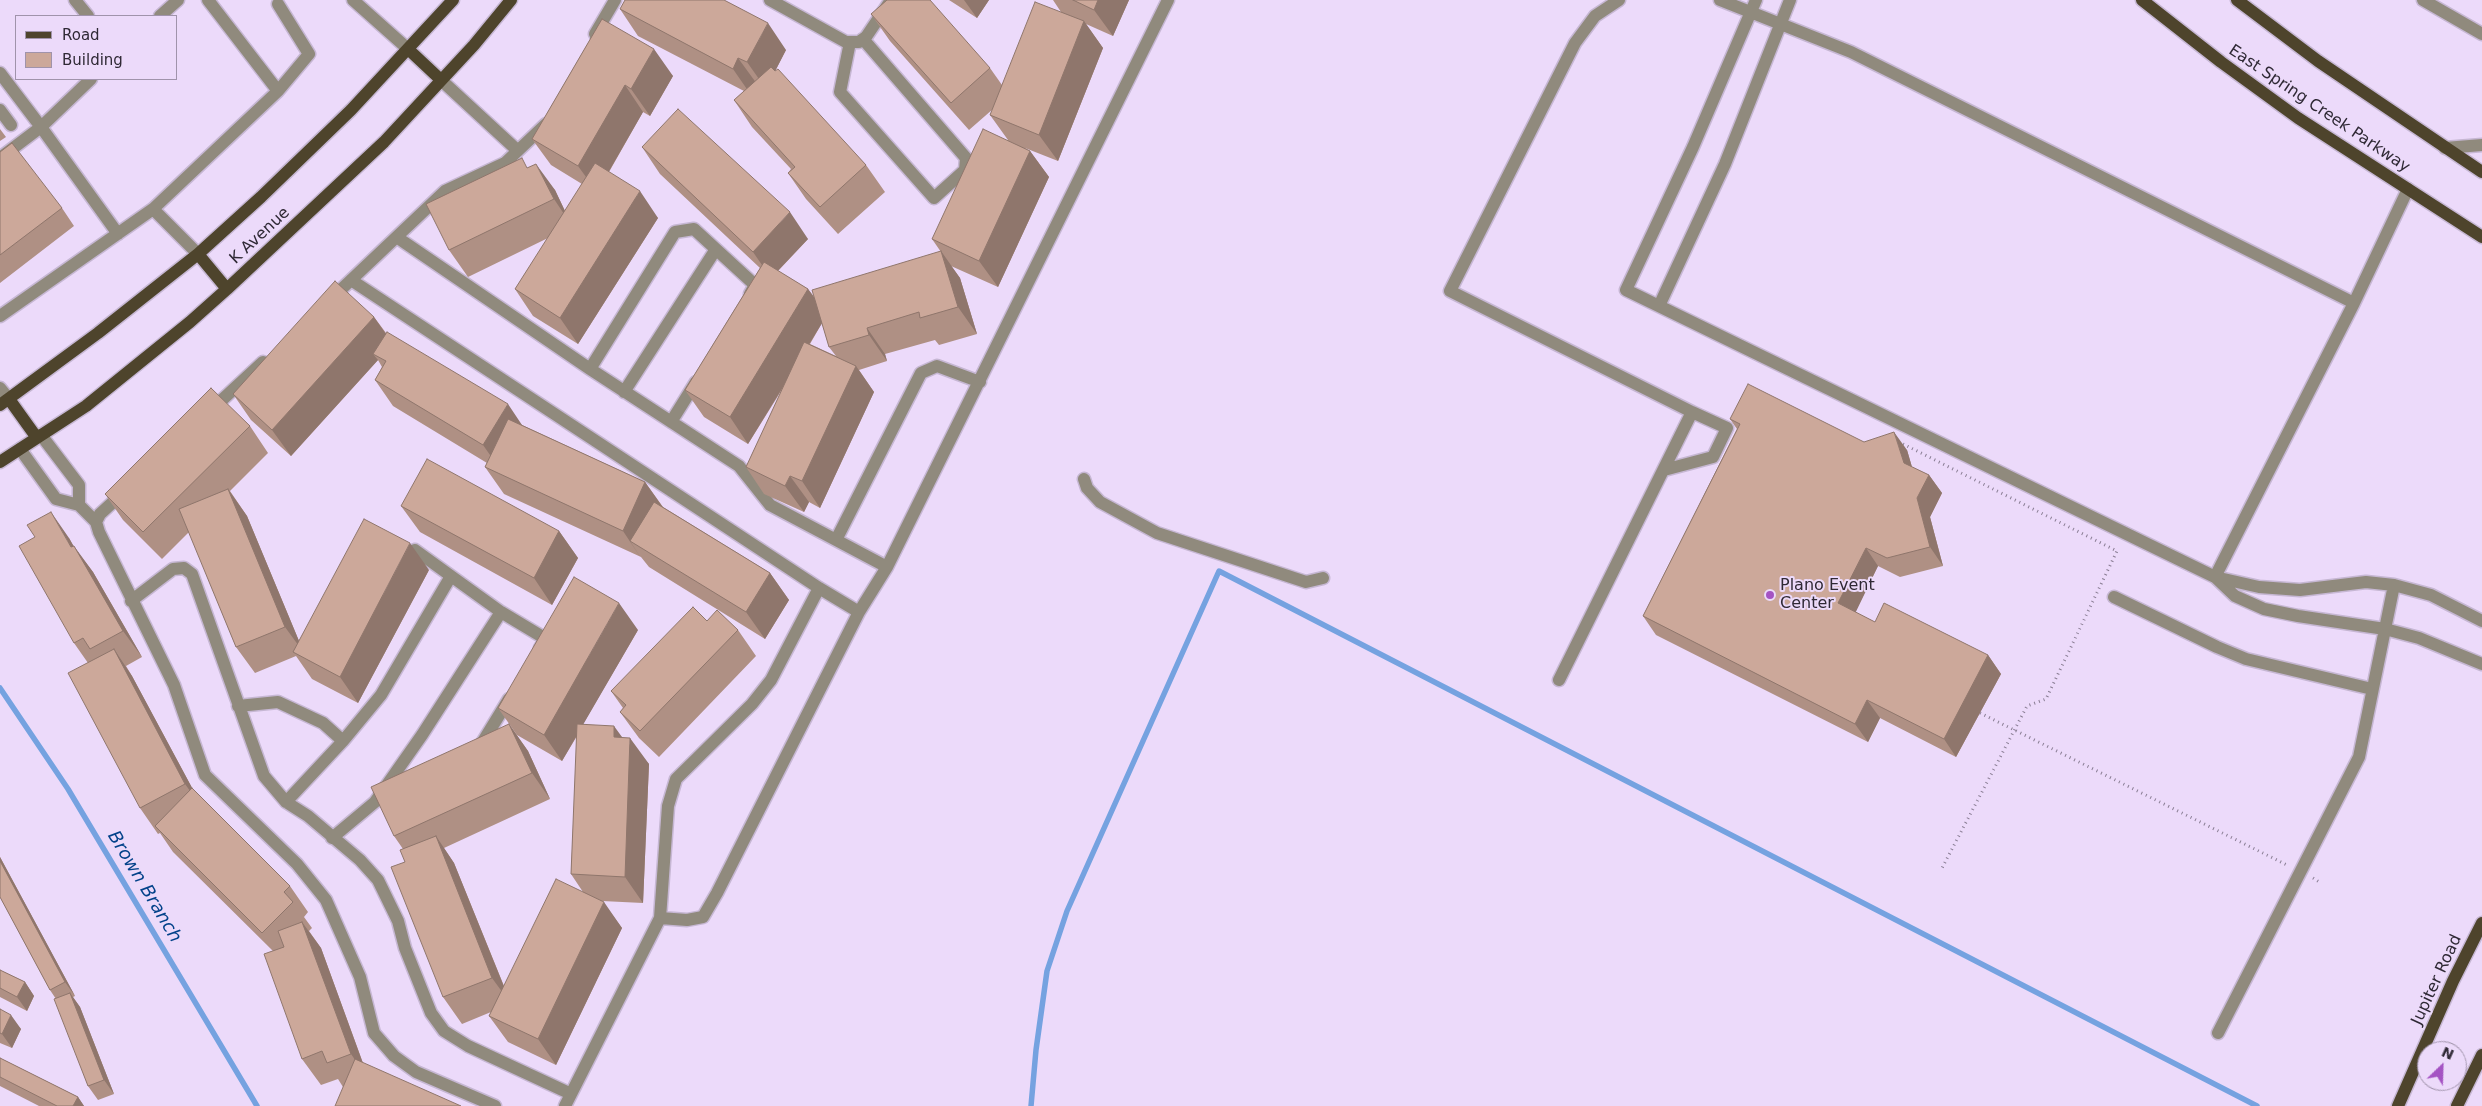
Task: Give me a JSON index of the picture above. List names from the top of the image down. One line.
{"streets":{"main road":["East Spring Creek Parkway","K Avenue","Jupiter Road"]},"water":["Brown Branch"],"places":["Plano Event Center"],"legend":["Road","Building"],"north":"top right"}
